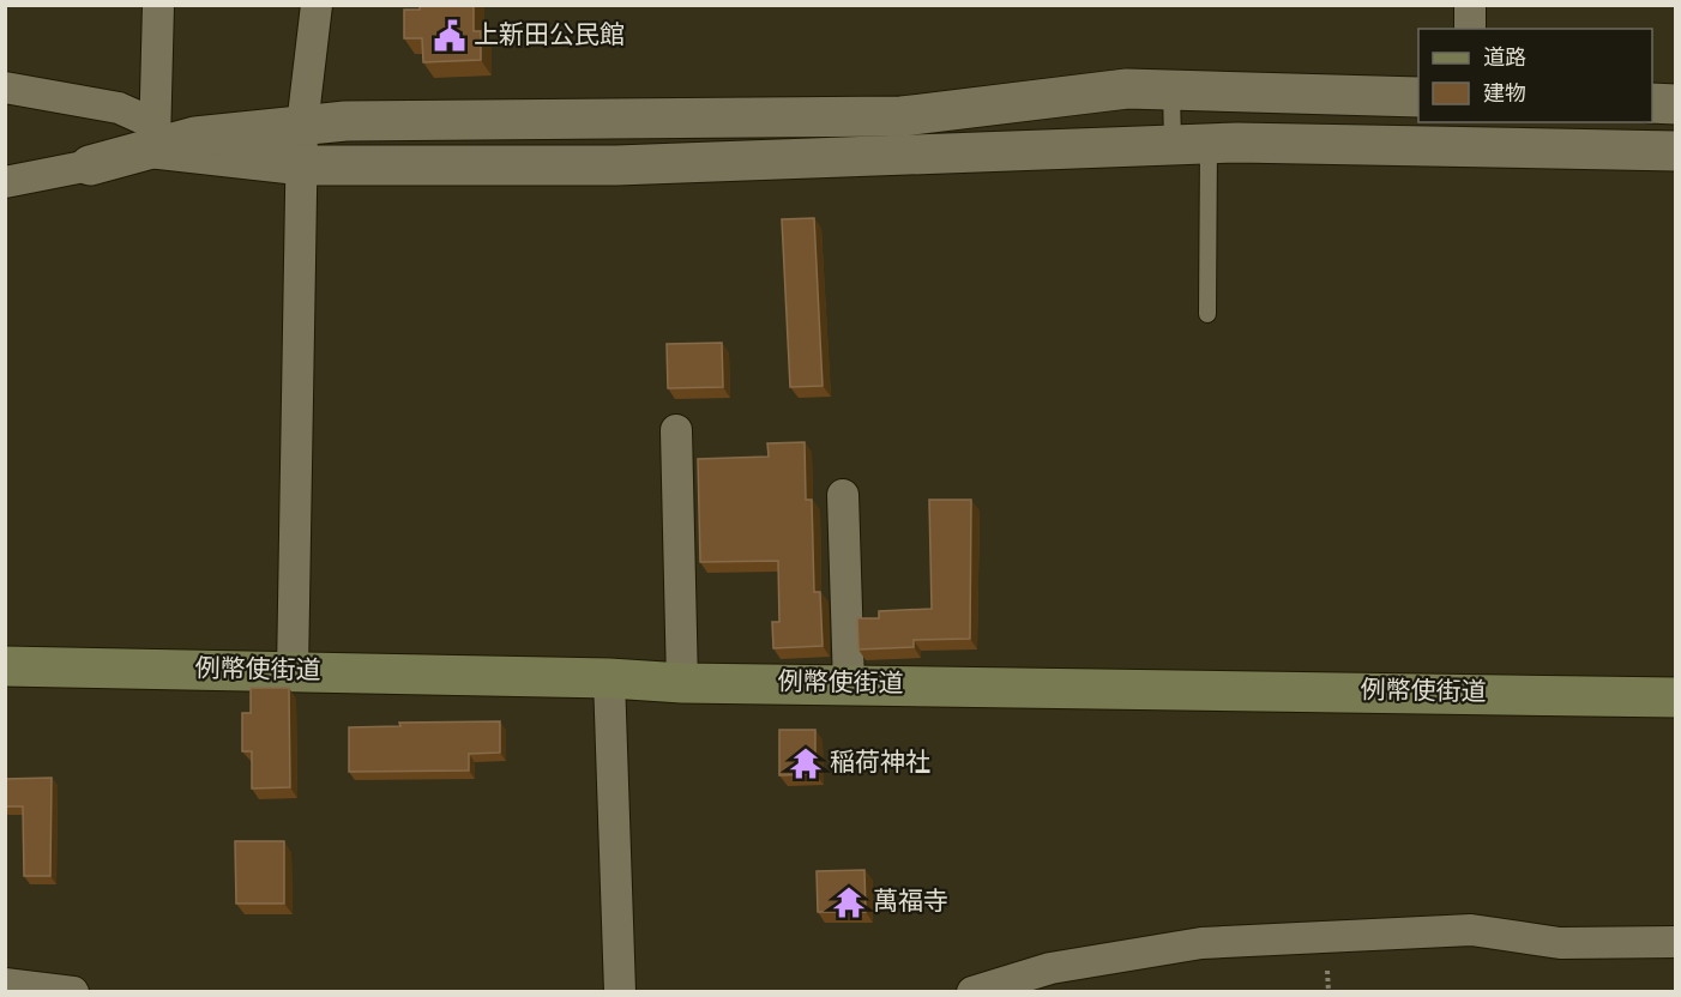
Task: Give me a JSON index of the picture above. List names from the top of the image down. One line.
{"streets":{"main road":["例幣使街道"]},"places":{"public building":["上新田公民館"],"temple":["稲荷神社","萬福寺"]},"legend":["道路","建物"]}
